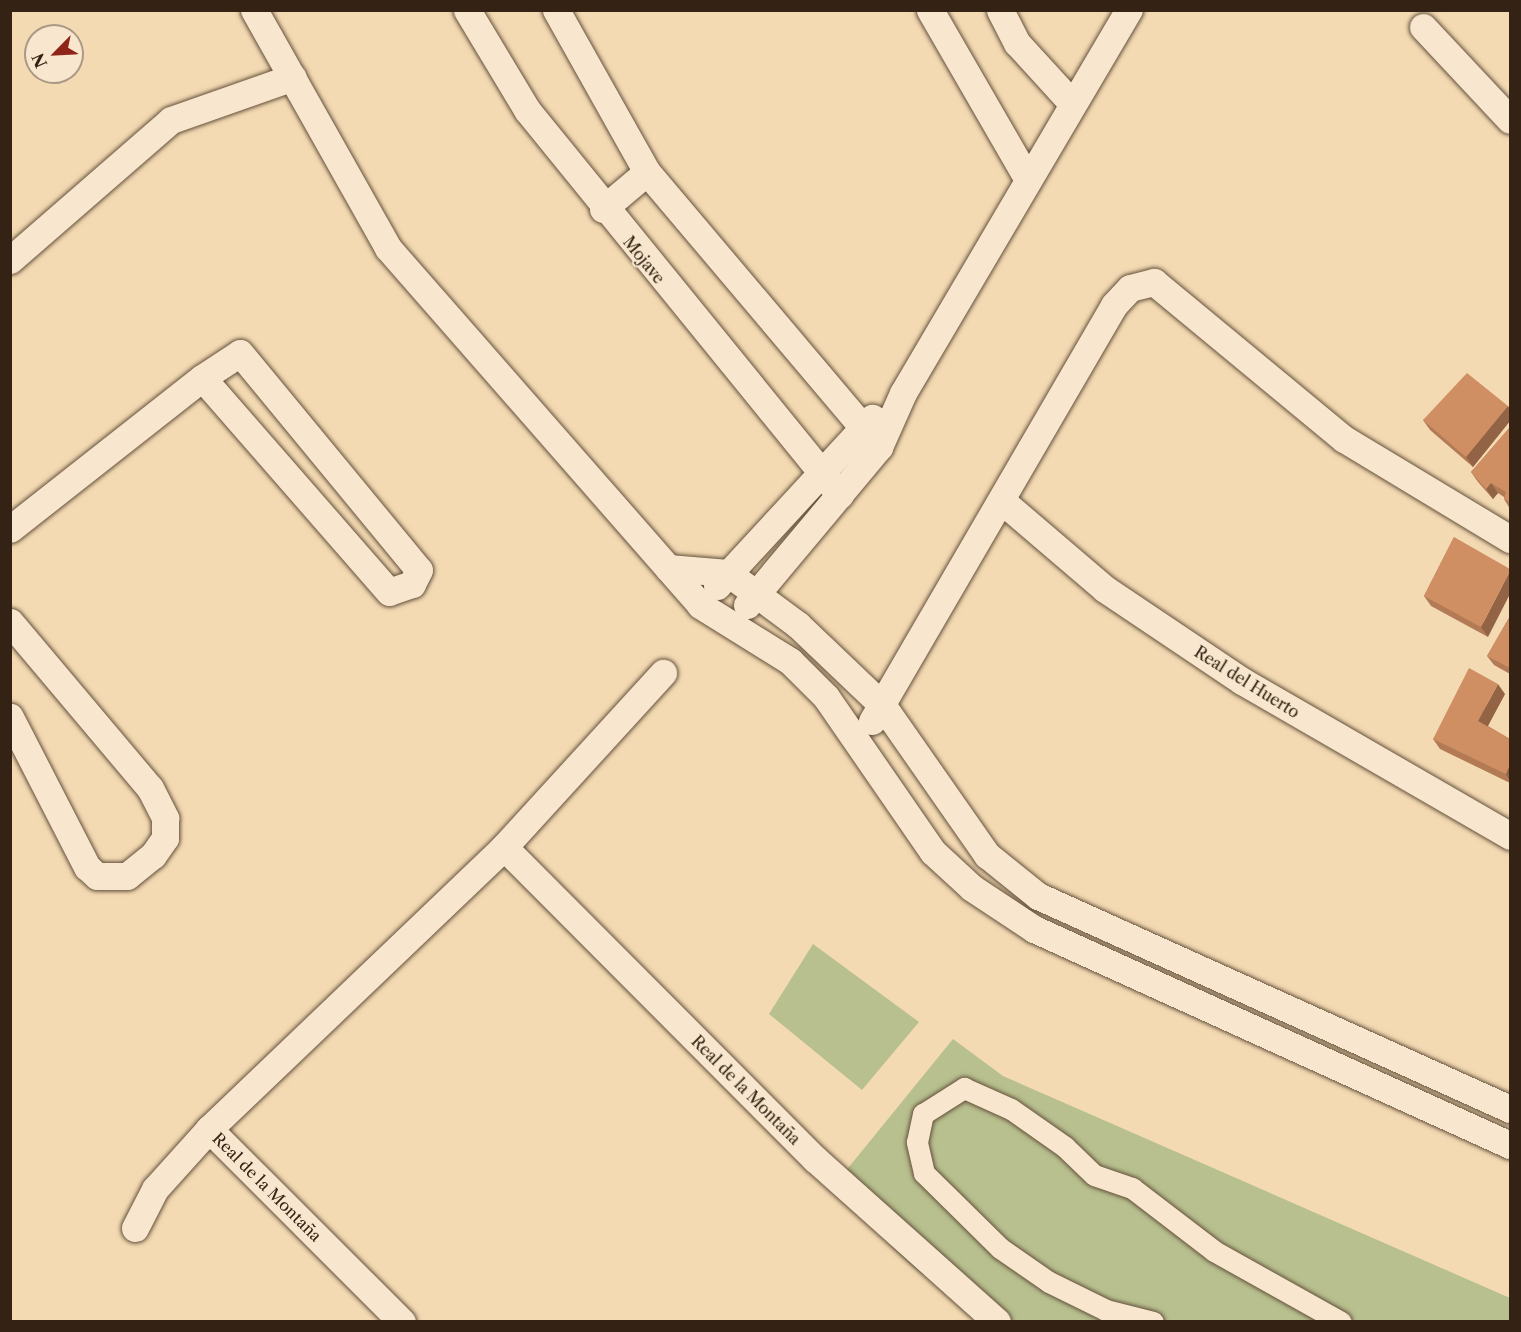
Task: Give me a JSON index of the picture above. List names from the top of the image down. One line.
{"streets":{"street":["Mojave","Real del Huerto","Real de la Montaña"]},"north":"bottom left"}
